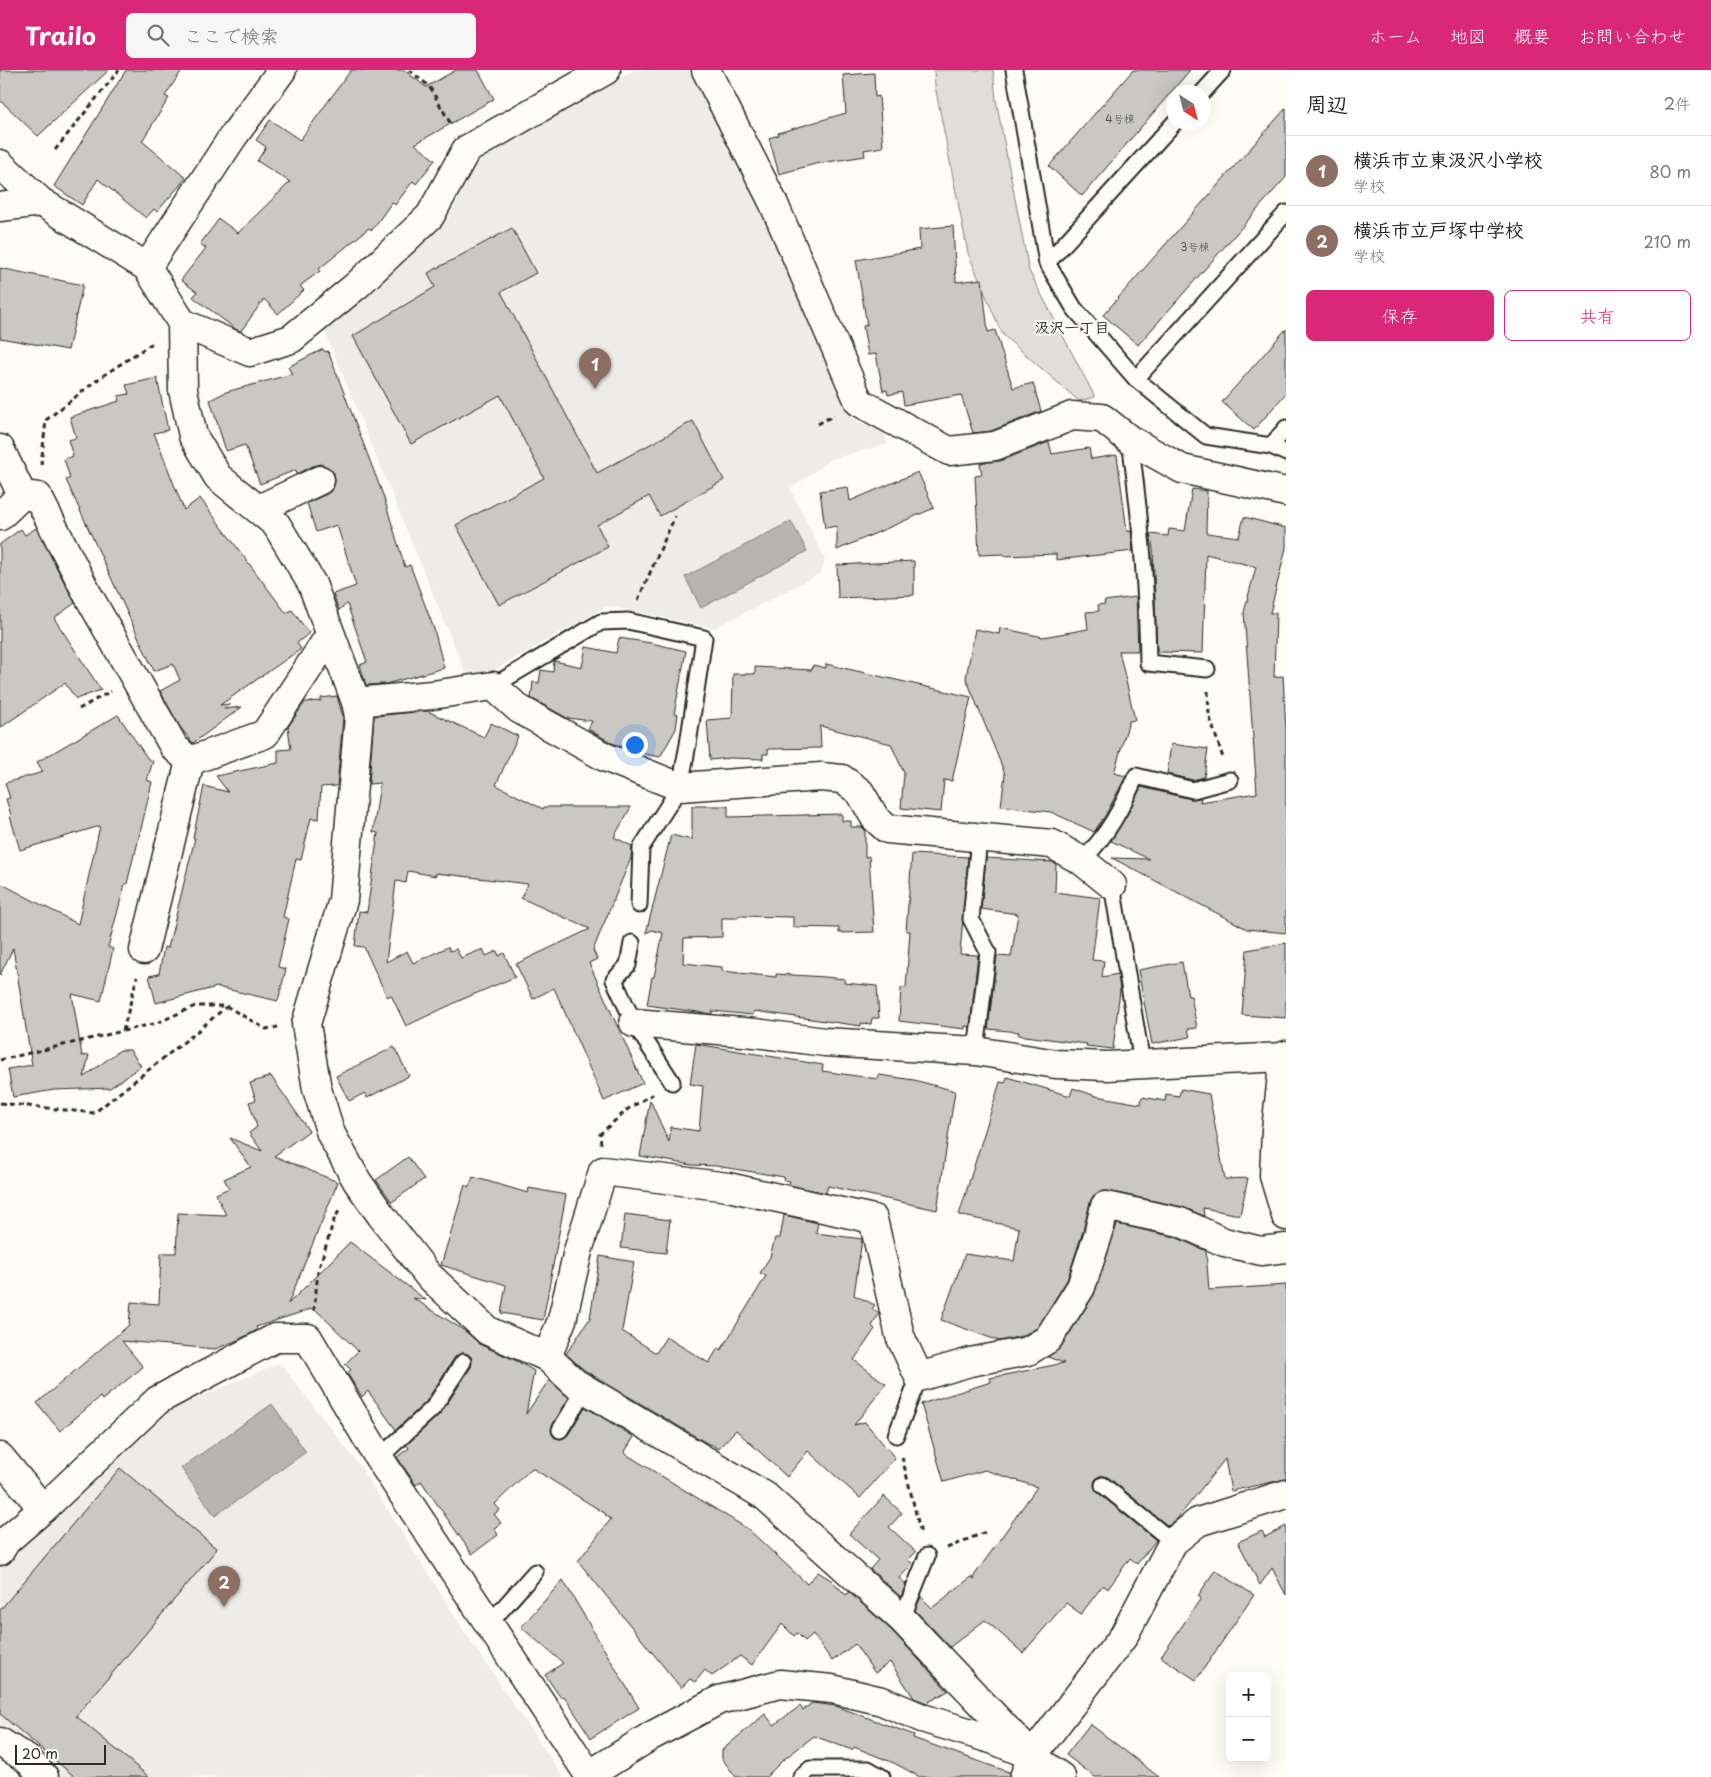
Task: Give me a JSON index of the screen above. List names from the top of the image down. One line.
{"districts":["汲沢一丁目"],"house_numbers":["4号棟","3号棟"],"scale_bar":"20 m","north":"bottom right","page":{"header":"Trailo","search":"ここで検索","nav":["ホーム","地図","概要","お問い合わせ"],"heading":["周辺","2件"],"list":[{"mark":"1","name":"横浜市立東汲沢小学校","note":"学校","value":"80 m"},{"mark":"2","name":"横浜市立戸塚中学校","note":"学校","value":"210 m"}],"buttons":["保存","共有"],"pins":["1","2"],"map_buttons":["+","−"],"scale":"20 m"}}
